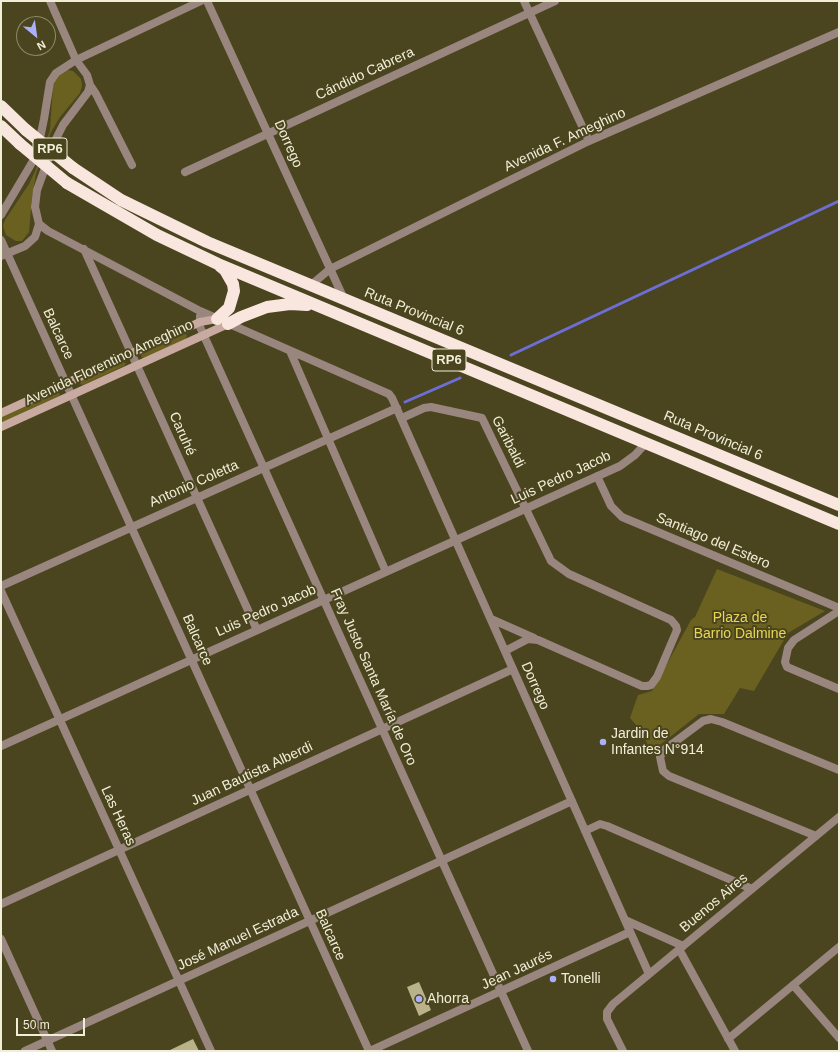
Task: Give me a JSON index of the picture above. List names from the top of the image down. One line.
{"streets":{"highway":["RP6","Ruta Provincial 6"],"main road":["Avenida Florentino Ameghino"],"street":["Cándido Cabrera","Avenida F. Ameghino","Dorrego","Balcarce","Caruhé","Garibaldi","Luis Pedro Jacob","Antonio Coletta","Santiago del Estero","Fray Justo Santa María de Oro","Juan Bautista Alberdi","Las Heras","Buenos Aires","José Manuel Estrada","Jean Jaurés"]},"crossings":[["Cándido Cabrera","Dorrego"],["Avenida F. Ameghino","Dorrego"],["Avenida F. Ameghino","Ruta Provincial 6"],["Dorrego","Ruta Provincial 6"],["Dorrego","Avenida Florentino Ameghino"],["Dorrego","Caruhé"],["Dorrego","Garibaldi"],["Dorrego","Luis Pedro Jacob"],["Dorrego","Antonio Coletta"],["Dorrego","Fray Justo Santa María de Oro"],["Dorrego","Juan Bautista Alberdi"],["Dorrego","Buenos Aires"],["Dorrego","José Manuel Estrada"],["Dorrego","Jean Jaurés"],["RP6","Luis Pedro Jacob"],["Balcarce","Avenida Florentino Ameghino"],["Balcarce","Luis Pedro Jacob"],["Balcarce","Antonio Coletta"],["Balcarce","Juan Bautista Alberdi"],["Balcarce","José Manuel Estrada"],["Balcarce","Jean Jaurés"],["Avenida Florentino Ameghino","Caruhé"],["Avenida Florentino Ameghino","Fray Justo Santa María de Oro"],["Caruhé","Luis Pedro Jacob"],["Caruhé","Antonio Coletta"],["Garibaldi","Luis Pedro Jacob"],["Luis Pedro Jacob","Santiago del Estero"],["Luis Pedro Jacob","Fray Justo Santa María de Oro"],["Luis Pedro Jacob","Las Heras"],["Antonio Coletta","Fray Justo Santa María de Oro"],["Fray Justo Santa María de Oro","Juan Bautista Alberdi"],["Fray Justo Santa María de Oro","José Manuel Estrada"],["Fray Justo Santa María de Oro","Jean Jaurés"],["Juan Bautista Alberdi","Las Heras"],["Las Heras","José Manuel Estrada"]],"parks":["Plaza de Barrio Dalmine"],"places":["Jardin de Infantes N°914","Tonelli","Ahorra"],"scale_bar":"50 m","north":"bottom right"}
